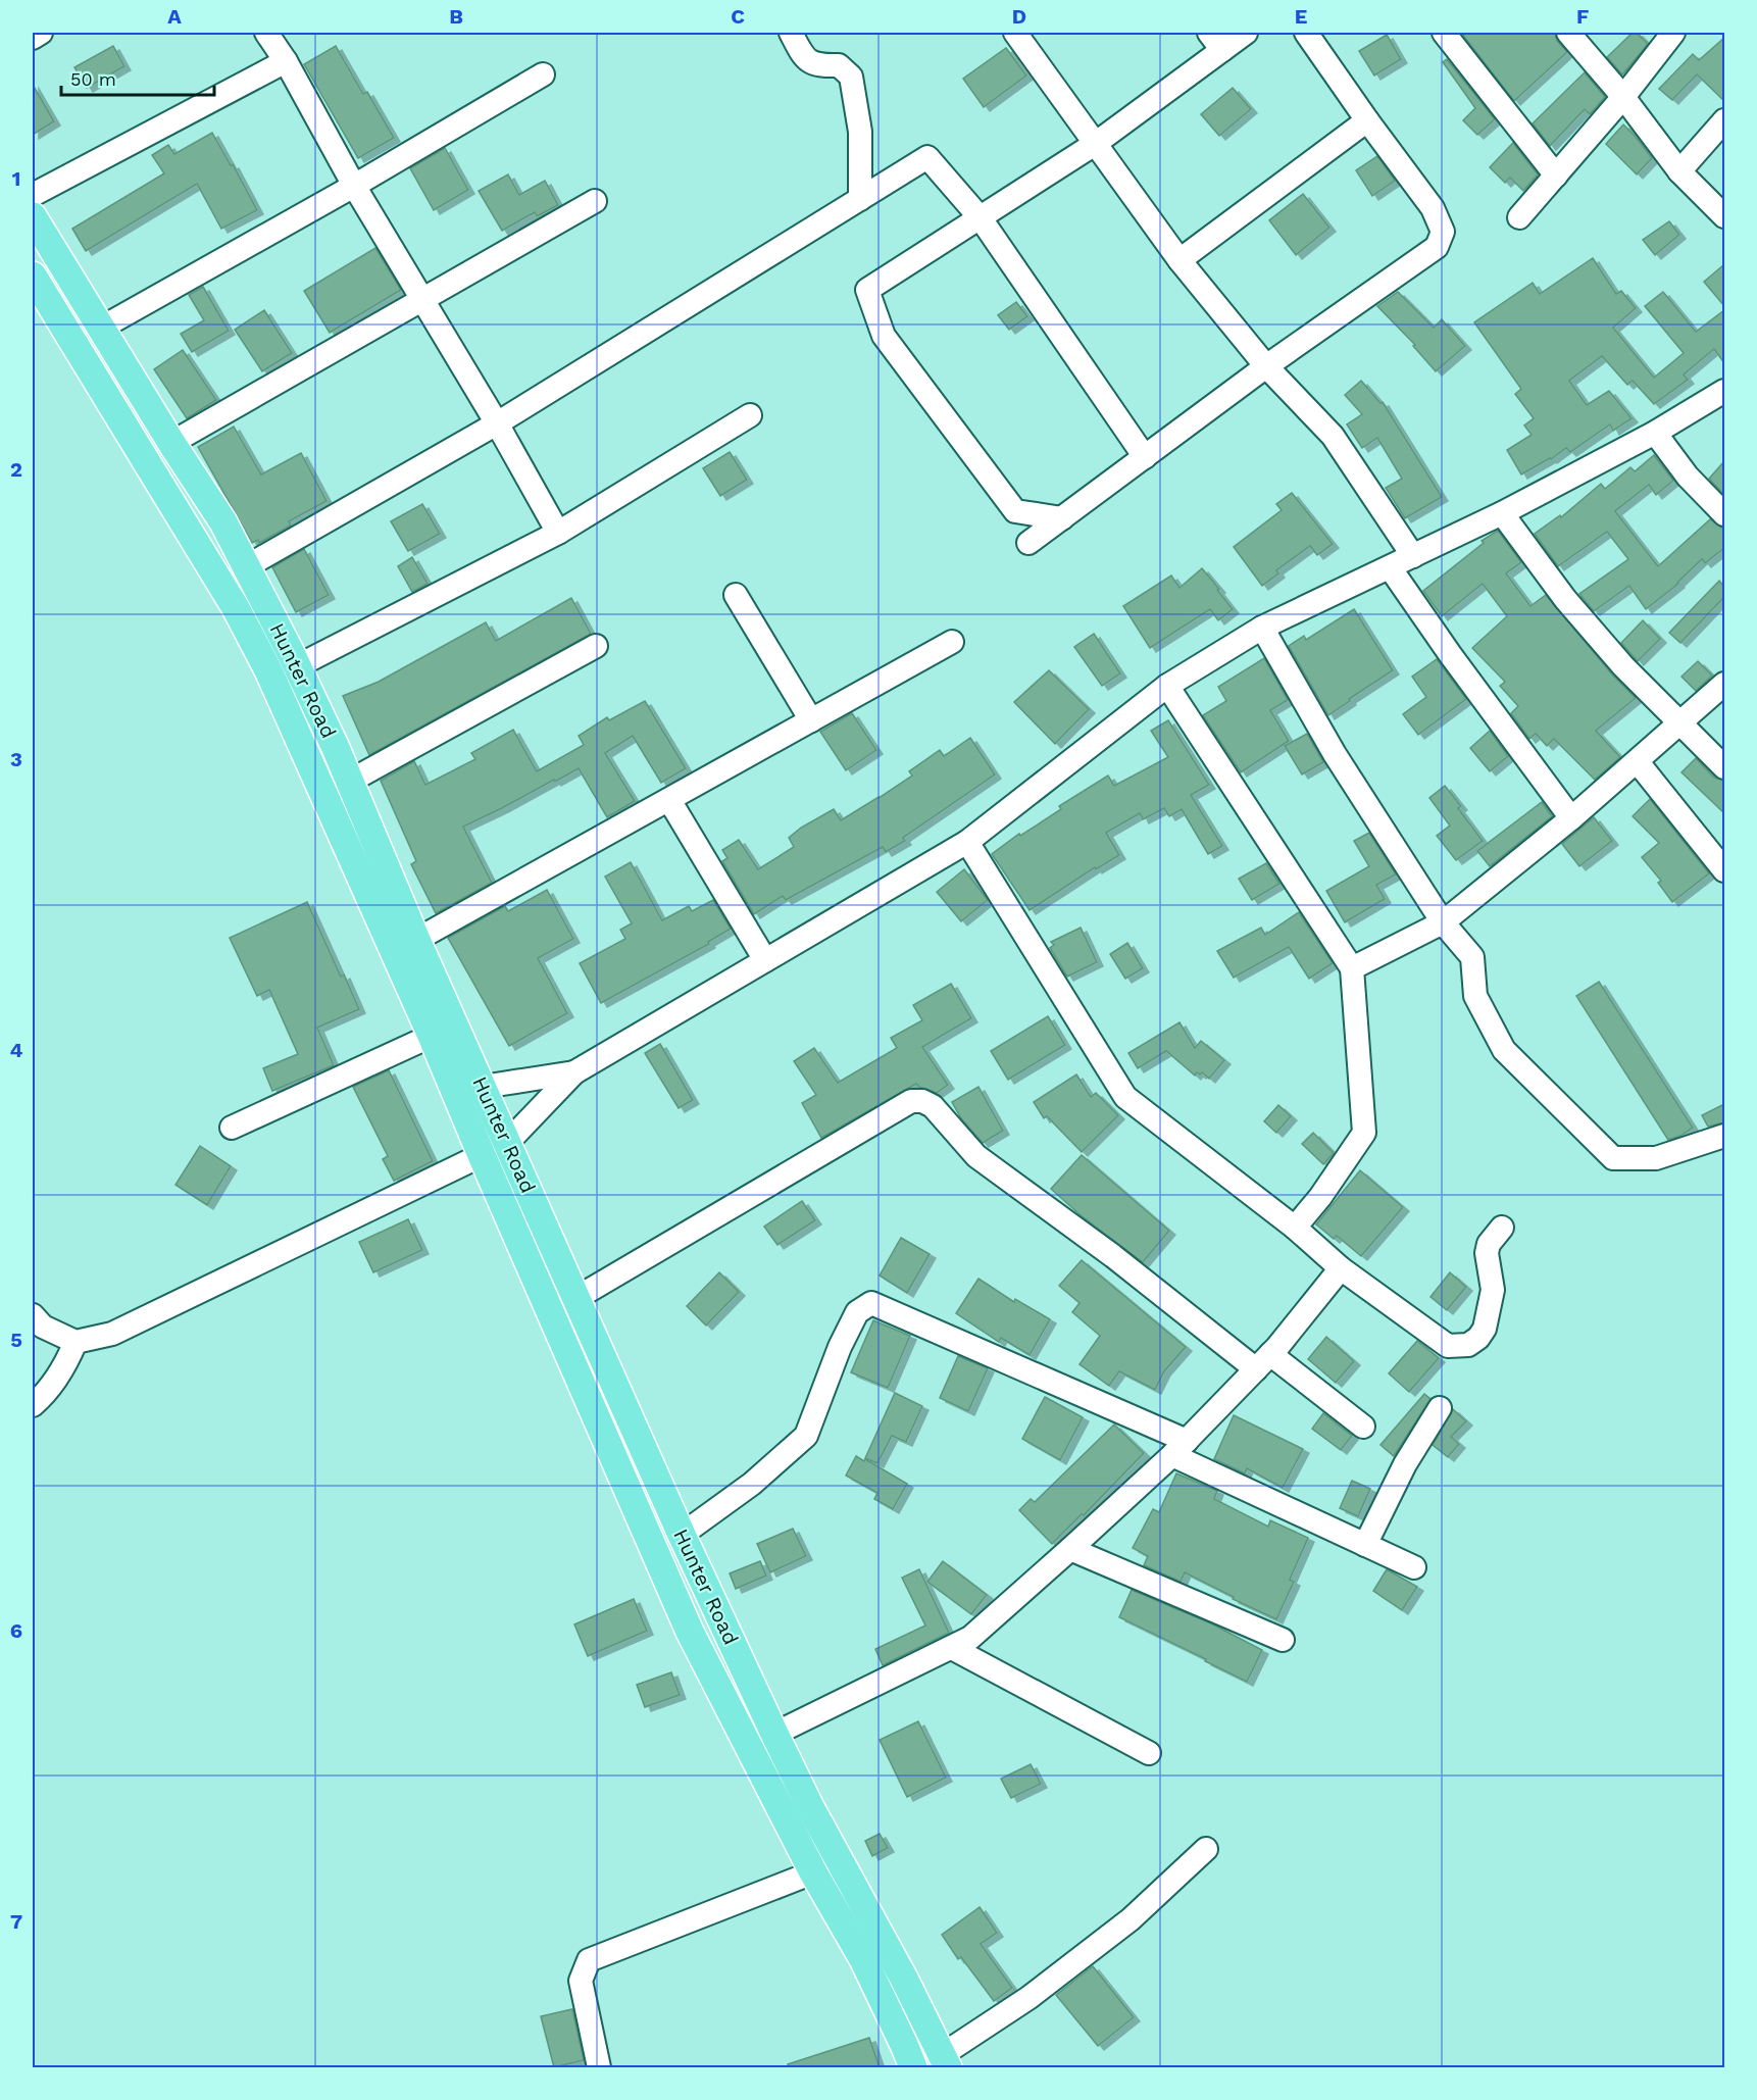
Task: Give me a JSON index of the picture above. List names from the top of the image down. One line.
{"streets":{"main road":["Hunter Road"]},"scale_bar":"50 m","grid":{"columns":["A","B","C","D","E","F"],"rows":["1","2","3","4","5","6","7"]}}
